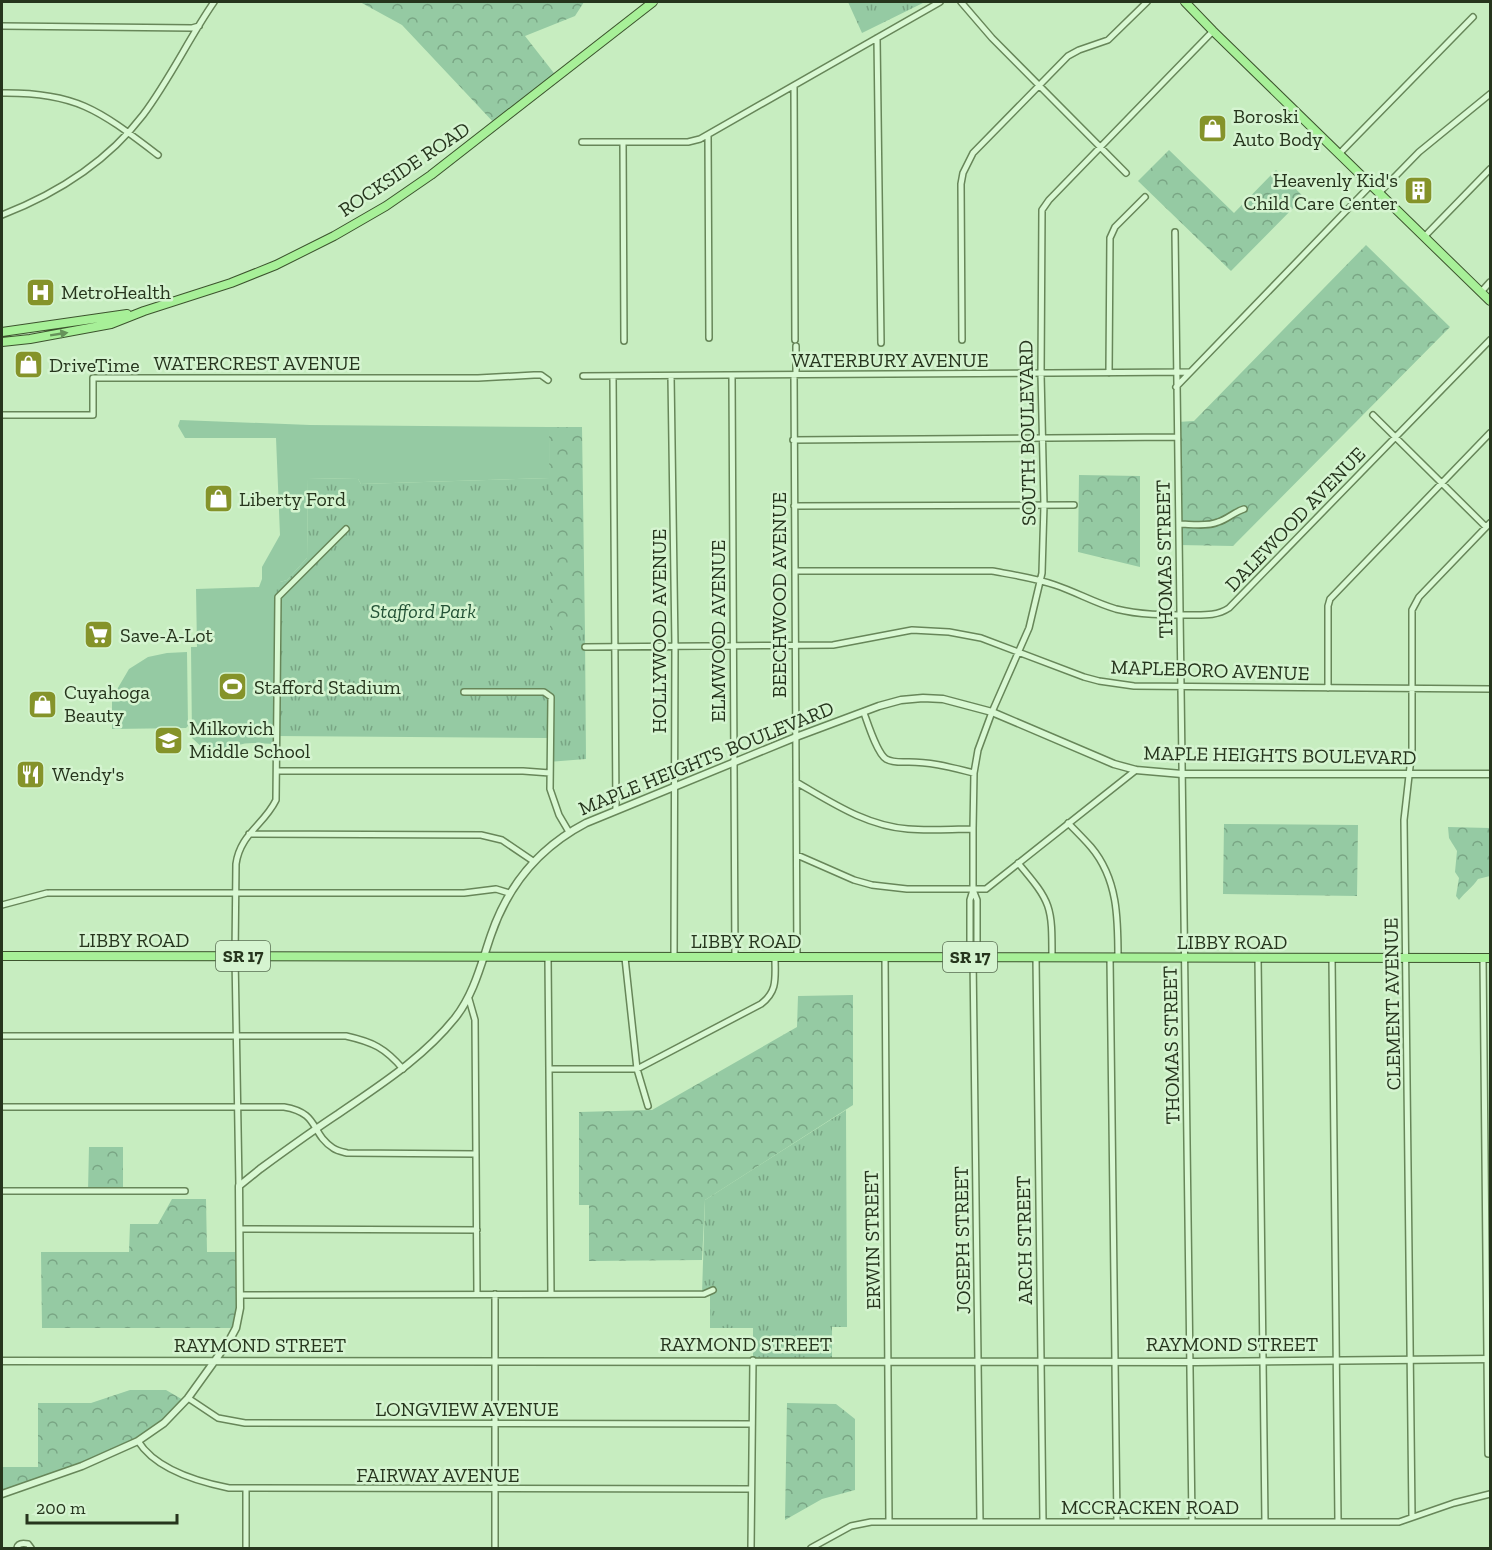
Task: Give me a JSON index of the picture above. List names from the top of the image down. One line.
{"streets":{"main road":["ROCKSIDE ROAD","LIBBY ROAD","SR 17"],"street":["WATERBURY AVENUE","WATERCREST AVENUE","SOUTH BOULEVARD","DALEWOOD AVENUE","THOMAS STREET","BEECHWOOD AVENUE","HOLLYWOOD AVENUE","ELMWOOD AVENUE","MAPLEBORO AVENUE","MAPLE HEIGHTS BOULEVARD","CLEMENT AVENUE","ERWIN STREET","JOSEPH STREET","ARCH STREET","RAYMOND STREET","LONGVIEW AVENUE","FAIRWAY AVENUE","MCCRACKEN ROAD"]},"crossings":[["WATERBURY AVENUE","SOUTH BOULEVARD"],["WATERBURY AVENUE","THOMAS STREET"],["WATERBURY AVENUE","BEECHWOOD AVENUE"],["WATERBURY AVENUE","HOLLYWOOD AVENUE"],["WATERBURY AVENUE","ELMWOOD AVENUE"],["SOUTH BOULEVARD","DALEWOOD AVENUE"],["SOUTH BOULEVARD","MAPLEBORO AVENUE"],["SOUTH BOULEVARD","MAPLE HEIGHTS BOULEVARD"],["SOUTH BOULEVARD","LIBBY ROAD"],["SOUTH BOULEVARD","JOSEPH STREET"],["DALEWOOD AVENUE","THOMAS STREET"],["DALEWOOD AVENUE","BEECHWOOD AVENUE"],["THOMAS STREET","MAPLEBORO AVENUE"],["THOMAS STREET","MAPLE HEIGHTS BOULEVARD"],["THOMAS STREET","LIBBY ROAD"],["THOMAS STREET","RAYMOND STREET"],["THOMAS STREET","MCCRACKEN ROAD"],["BEECHWOOD AVENUE","MAPLEBORO AVENUE"],["BEECHWOOD AVENUE","MAPLE HEIGHTS BOULEVARD"],["BEECHWOOD AVENUE","LIBBY ROAD"],["HOLLYWOOD AVENUE","MAPLEBORO AVENUE"],["HOLLYWOOD AVENUE","MAPLE HEIGHTS BOULEVARD"],["HOLLYWOOD AVENUE","LIBBY ROAD"],["ELMWOOD AVENUE","MAPLEBORO AVENUE"],["ELMWOOD AVENUE","MAPLE HEIGHTS BOULEVARD"],["ELMWOOD AVENUE","LIBBY ROAD"],["MAPLEBORO AVENUE","CLEMENT AVENUE"],["MAPLE HEIGHTS BOULEVARD","LIBBY ROAD"],["MAPLE HEIGHTS BOULEVARD","CLEMENT AVENUE"],["LIBBY ROAD","CLEMENT AVENUE"],["LIBBY ROAD","ERWIN STREET"],["LIBBY ROAD","JOSEPH STREET"],["LIBBY ROAD","ARCH STREET"],["CLEMENT AVENUE","RAYMOND STREET"],["CLEMENT AVENUE","MCCRACKEN ROAD"],["ERWIN STREET","RAYMOND STREET"],["ERWIN STREET","MCCRACKEN ROAD"],["JOSEPH STREET","RAYMOND STREET"],["JOSEPH STREET","MCCRACKEN ROAD"],["ARCH STREET","RAYMOND STREET"],["ARCH STREET","MCCRACKEN ROAD"]],"parks":["Stafford Park"],"places":{"shop":["Boroski Auto Body","DriveTime","Liberty Ford","Cuyahoga Beauty"],"building":["Heavenly Kid's Child Care Center"],"hospital":["MetroHealth"],"supermarket":["Save-A-Lot"],"sports":["Stafford Stadium"],"school or university":["Milkovich Middle School"],"restaurant":["Wendy's"]},"scale_bar":"200 m"}
